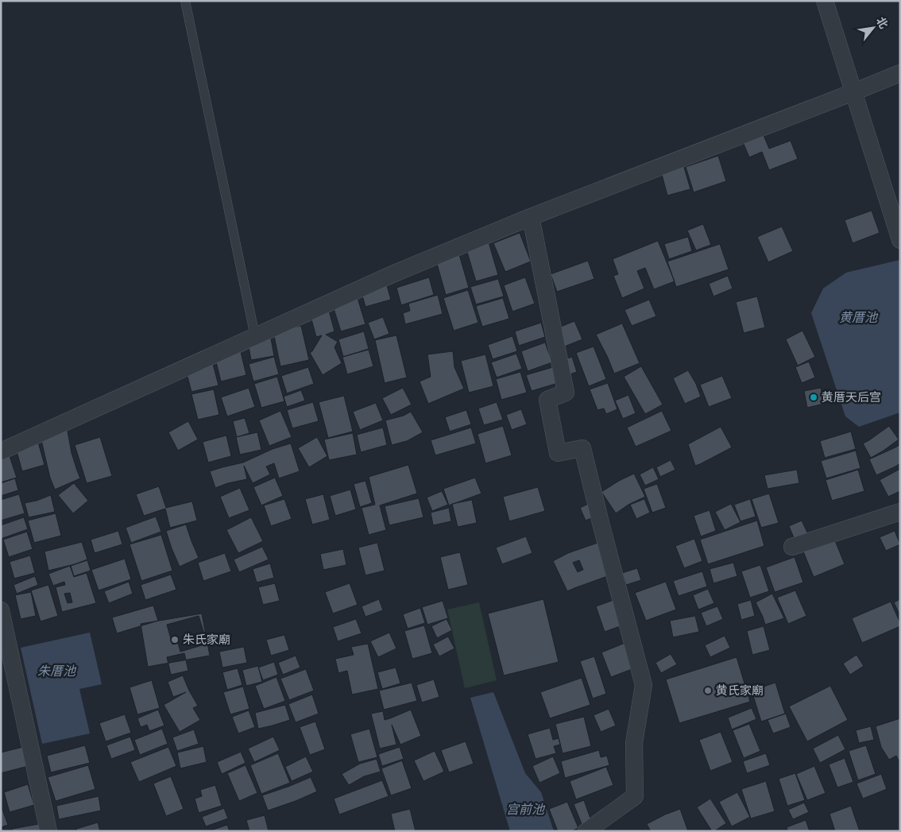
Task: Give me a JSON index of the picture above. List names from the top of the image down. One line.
{"water":["黄厝池","朱厝池","宫前池"],"places":["黄厝天后宫","朱氏家廟","黄氏家廟"],"north":"top right"}
